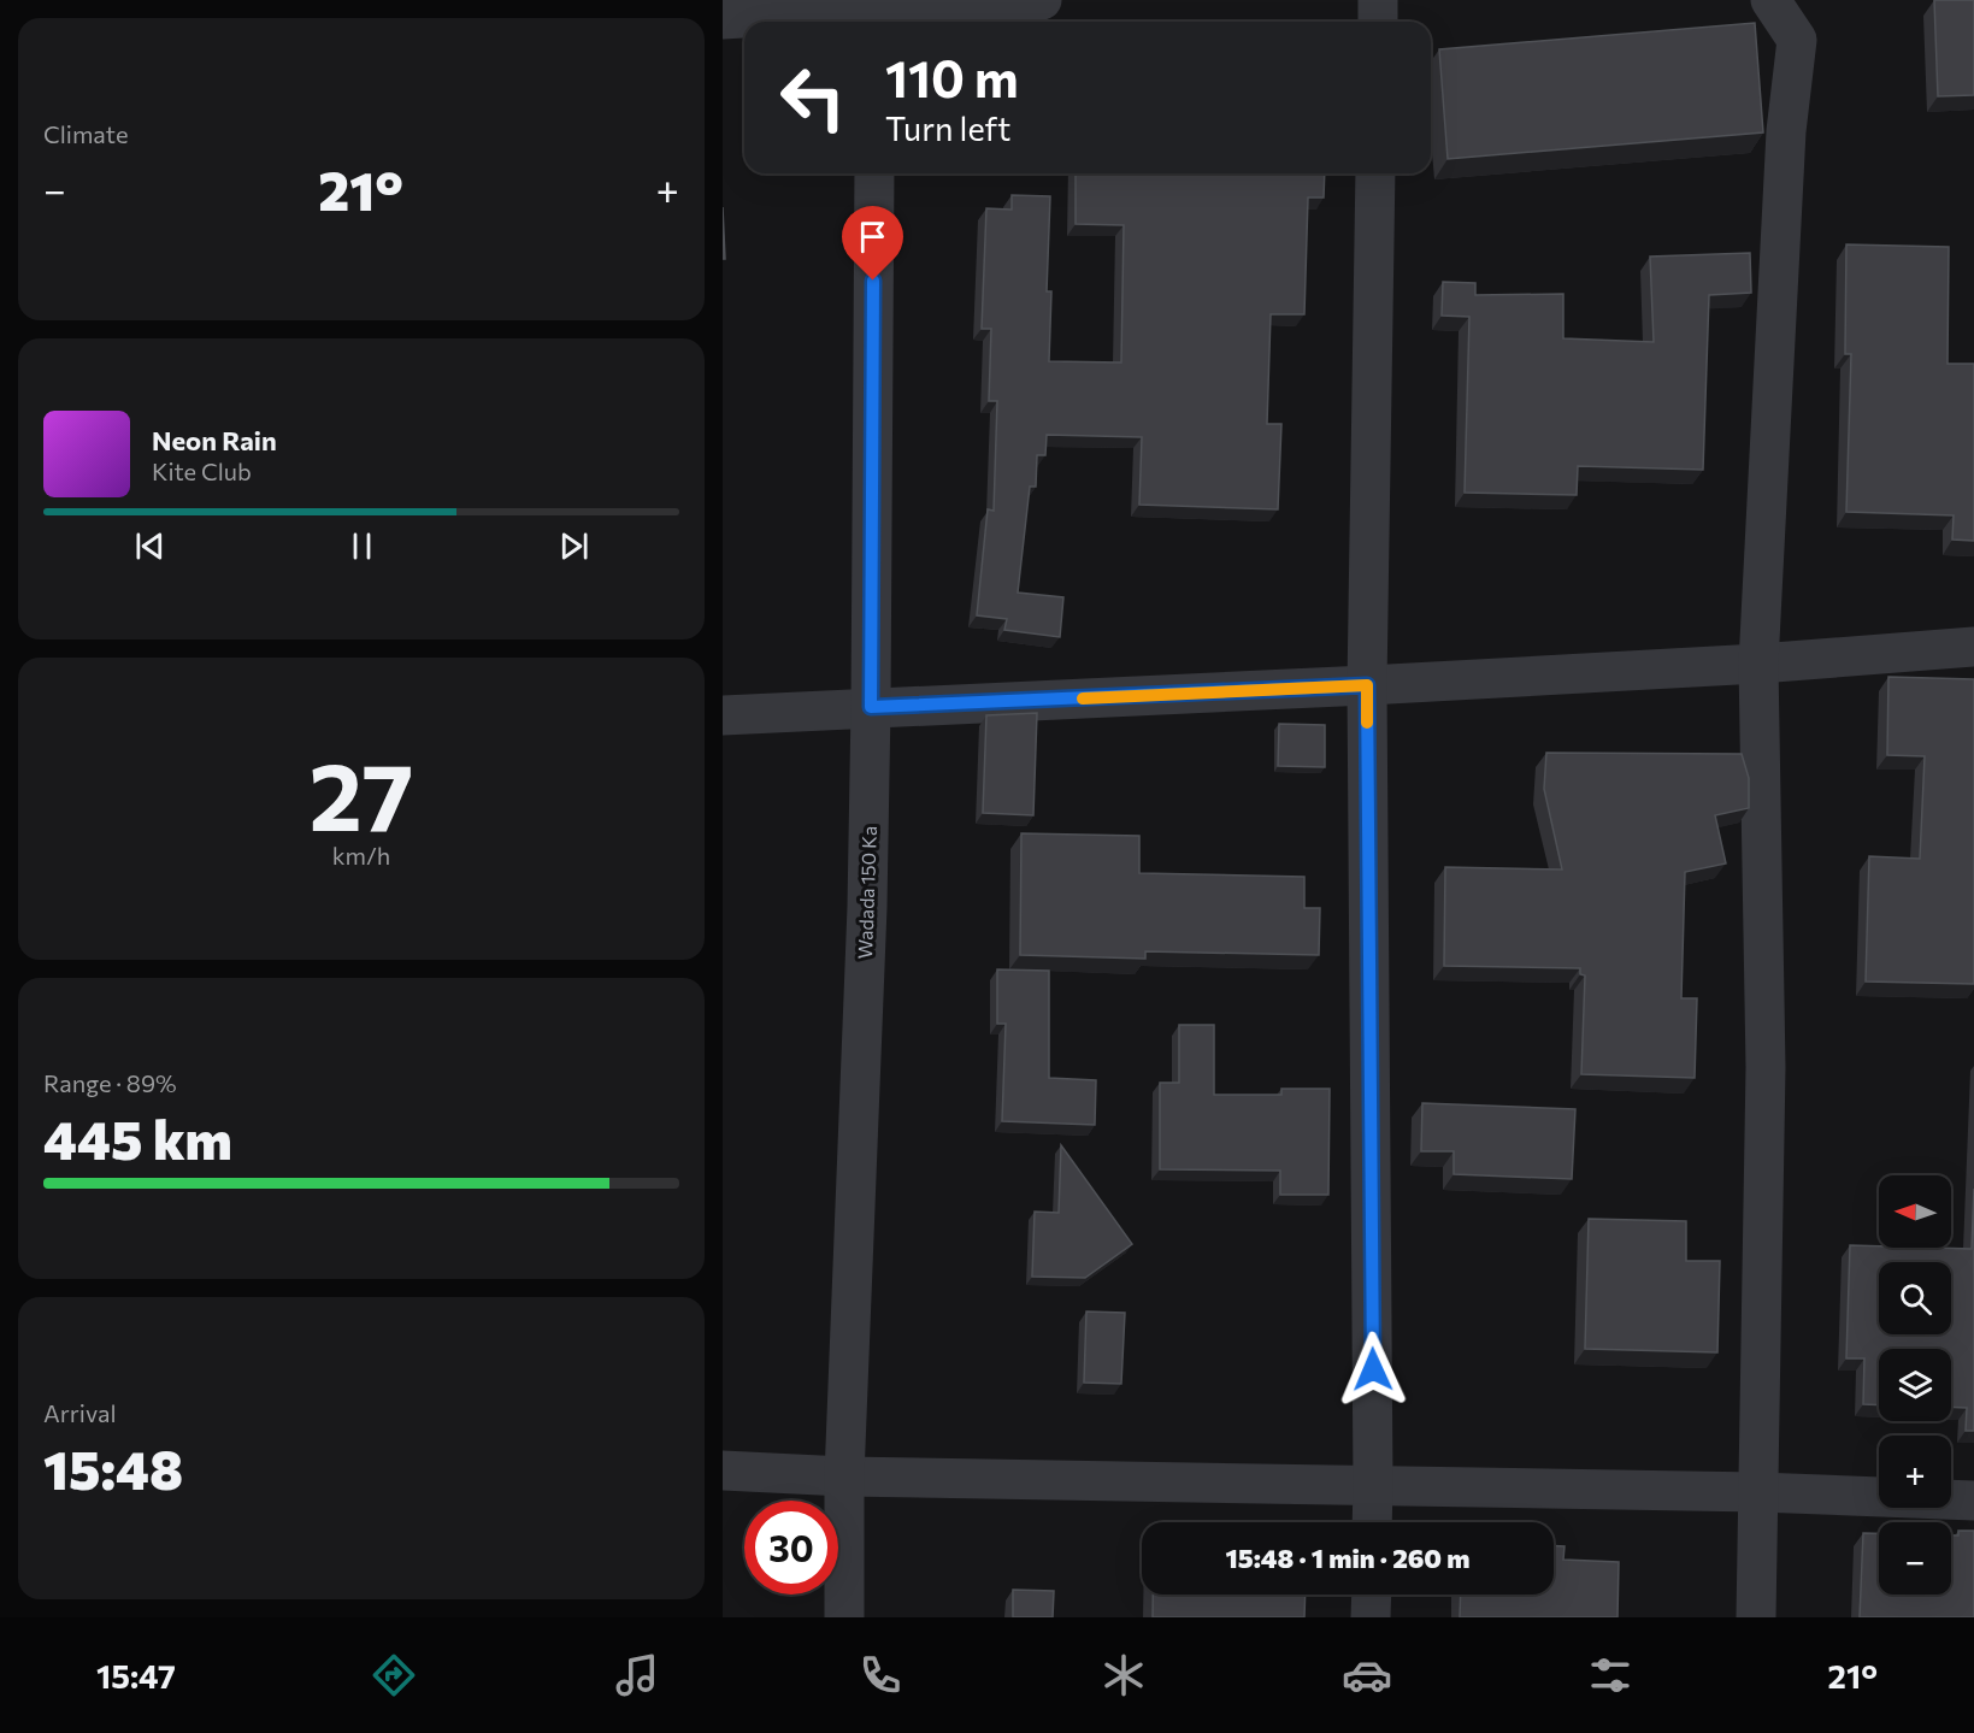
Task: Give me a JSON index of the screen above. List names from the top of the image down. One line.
{"streets":{"street":["Wadada 150 Ka"]},"north":"left","page":{"tile":["Climate",["27","km/h"],["Range · 89%","445 km"],["Arrival","15:48"]],"turn":["110 m","Turn left"],"heat":["−","21°","+"],"song":["Neon Rain","Kite Club"],"map_buttons":["+","−"],"limit":"30","trip":"15:48 · 1 min · 260 m","tabs":["15:47","21°"]}}
